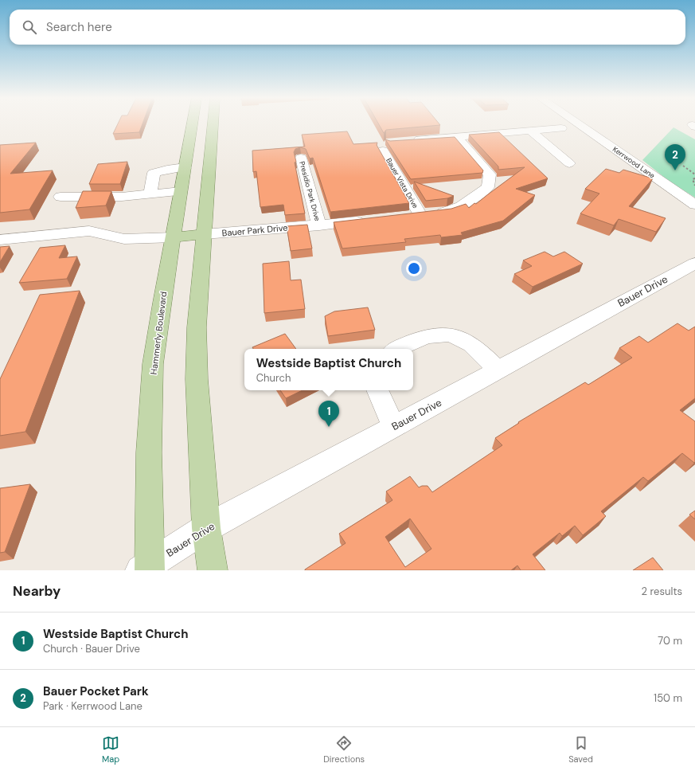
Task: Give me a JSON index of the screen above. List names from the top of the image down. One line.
{"streets":{"main road":["Hammerly Boulevard"],"street":["Kerrwood Lane","Bauer Vista Drive","Presidio Park Drive","Bauer Park Drive","Bauer Drive"]},"crossings":[["Presidio Park Drive","Bauer Park Drive"],["Bauer Drive","Hammerly Boulevard"]],"page":{"search":"Search here","pins":["2","1"],"popup":["Westside Baptist Church","Church"],"heading":["Nearby","2 results"],"list":[{"mark":"1","name":"Westside Baptist Church","note":"Church · Bauer Drive","value":"70 m"},{"mark":"2","name":"Bauer Pocket Park","note":"Park · Kerrwood Lane","value":"150 m"}],"nav":["Map","Directions","Saved"]}}
